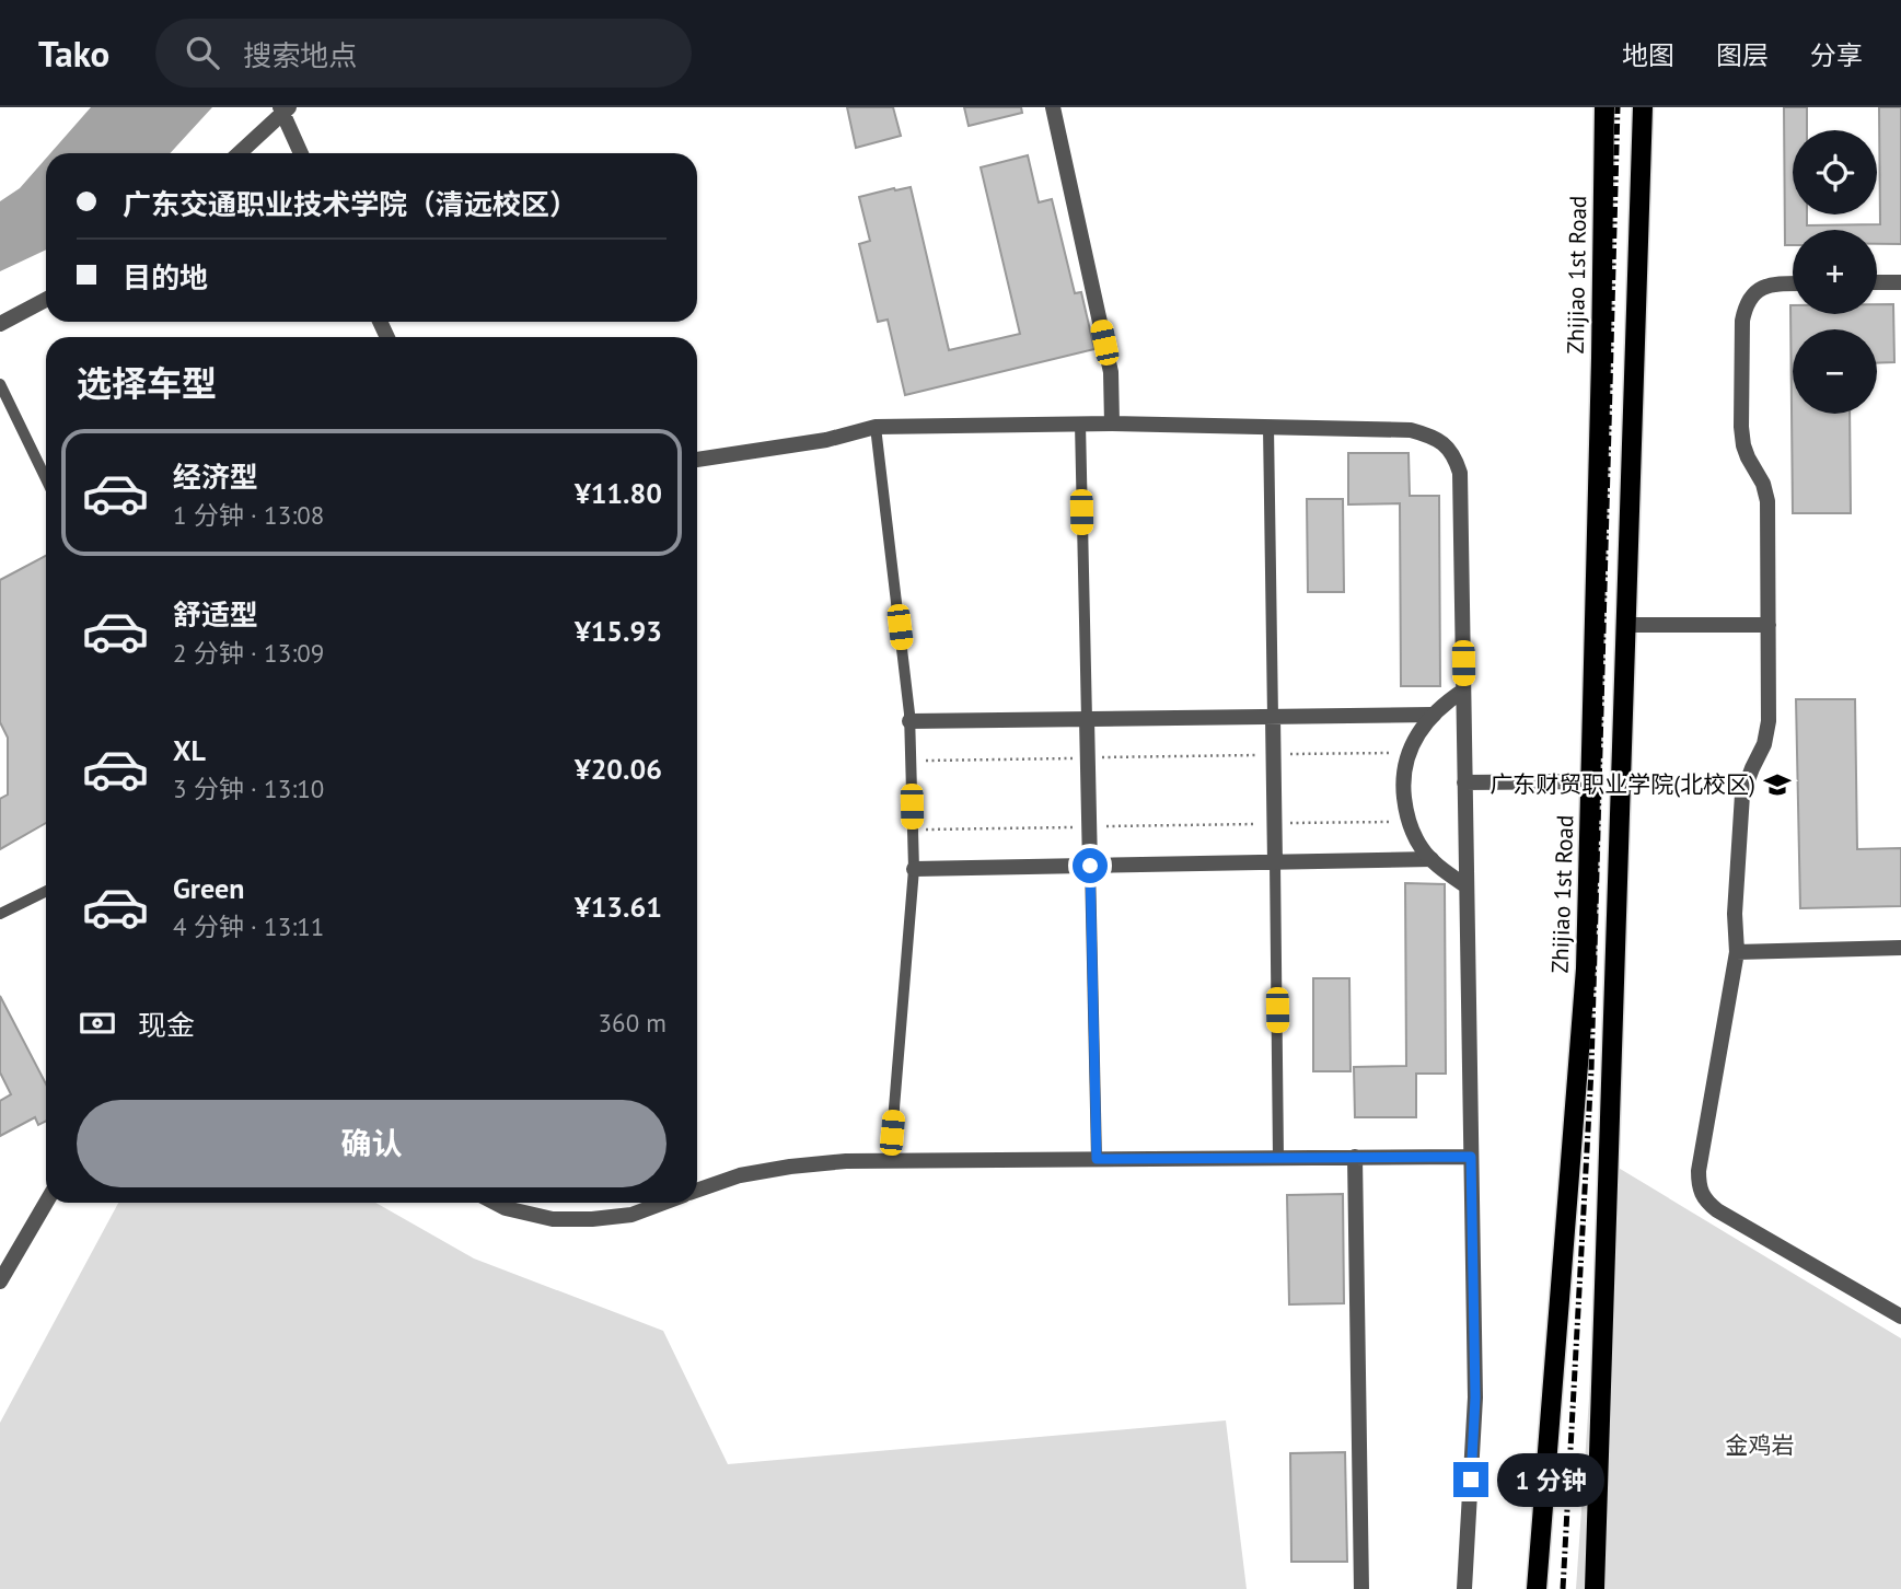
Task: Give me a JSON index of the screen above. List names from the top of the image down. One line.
{"streets":{"main road":["Zhijiao 1st Road"]},"parks":["金鸡岩"],"places":{"school or university":["广东财贸职业学院(北校区)"]},"page":{"header":"Tako","search":"搜索地点","nav":["地图","图层","分享"],"map_buttons":["+","−"],"banner":["广东交通职业技术学院（清远校区）","目的地"],"heading":"选择车型","list":[{"name":"经济型","note":"1 分钟 · 13:08","value":"¥11.80"},{"name":"舒适型","note":"2 分钟 · 13:09","value":"¥15.93"},{"name":"XL","note":"3 分钟 · 13:10","value":"¥20.06"},{"name":"Green","note":"4 分钟 · 13:11","value":"¥13.61"}],"pay":["现金","360 m"],"buttons":"确认","bubble":"1 分钟"}}
